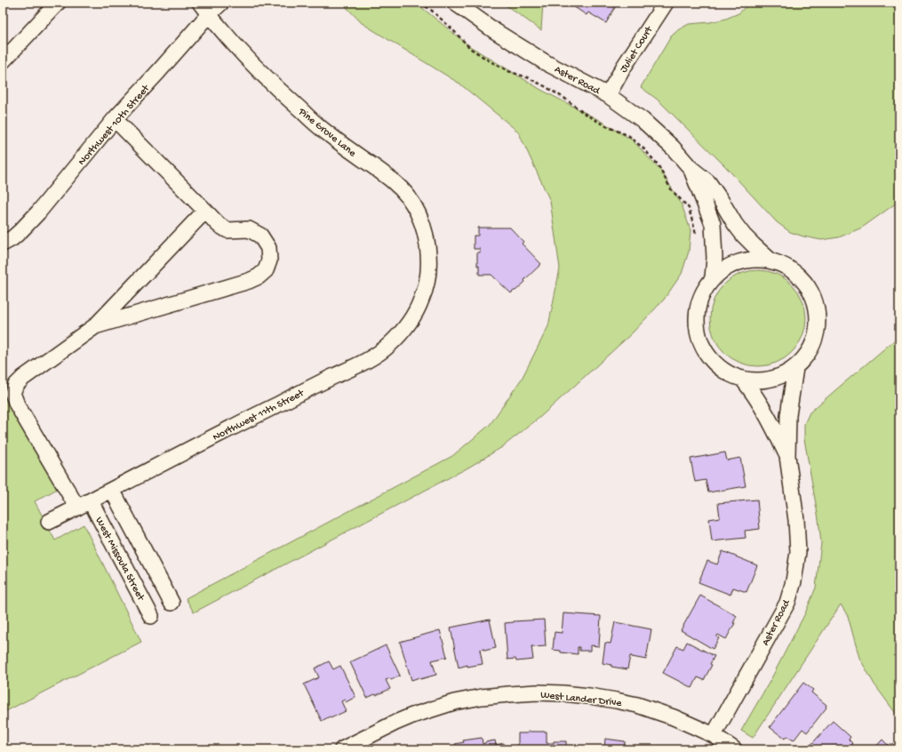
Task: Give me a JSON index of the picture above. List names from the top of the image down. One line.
{"streets":{"street":["Juliet Court","Aster Road","Northwest 10th Street","Pine Grove Lane","Northwest 11th Street","West Missoula Street","West Lander Drive"]},"crossings":[["Juliet Court","Aster Road"],["Aster Road","West Lander Drive"],["Northwest 10th Street","Pine Grove Lane"],["Pine Grove Lane","Northwest 11th Street"],["Northwest 11th Street","West Missoula Street"]]}
